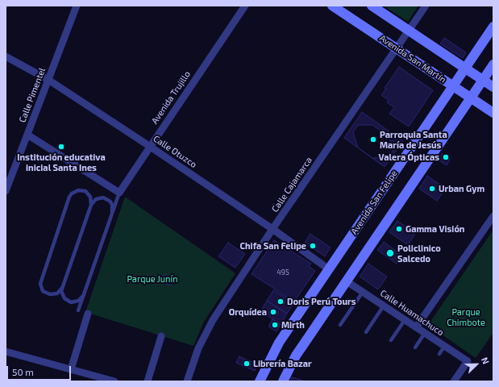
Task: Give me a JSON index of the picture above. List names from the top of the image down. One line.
{"streets":{"main road":["Avenida San Martín","Avenida San Felipe"],"street":["Calle Pimentel","Avenida Trujillo","Calle Otuzco","Calle Cajamarca","Calle Huamachuco"]},"crossings":[["Avenida San Martín","Calle Cajamarca"],["Avenida San Martín","Avenida San Felipe"],["Calle Pimentel","Calle Otuzco"],["Avenida Trujillo","Calle Otuzco"],["Calle Otuzco","Calle Cajamarca"],["Calle Otuzco","Avenida San Felipe"]],"parks":["Parque Junín","Parque Chimbote"],"places":["Parroquia Santa María de Jesús","Institución educativa inicial Santa Ines","Valera Ópticas","Urban Gym","Gamma Visión","Chifa San Felipe","Policlinico Salcedo","Doris Perú Tours","Orquídea","Mirth","Librería Bazar"],"house_numbers":["495"],"scale_bar":"50 m","north":"top right"}
